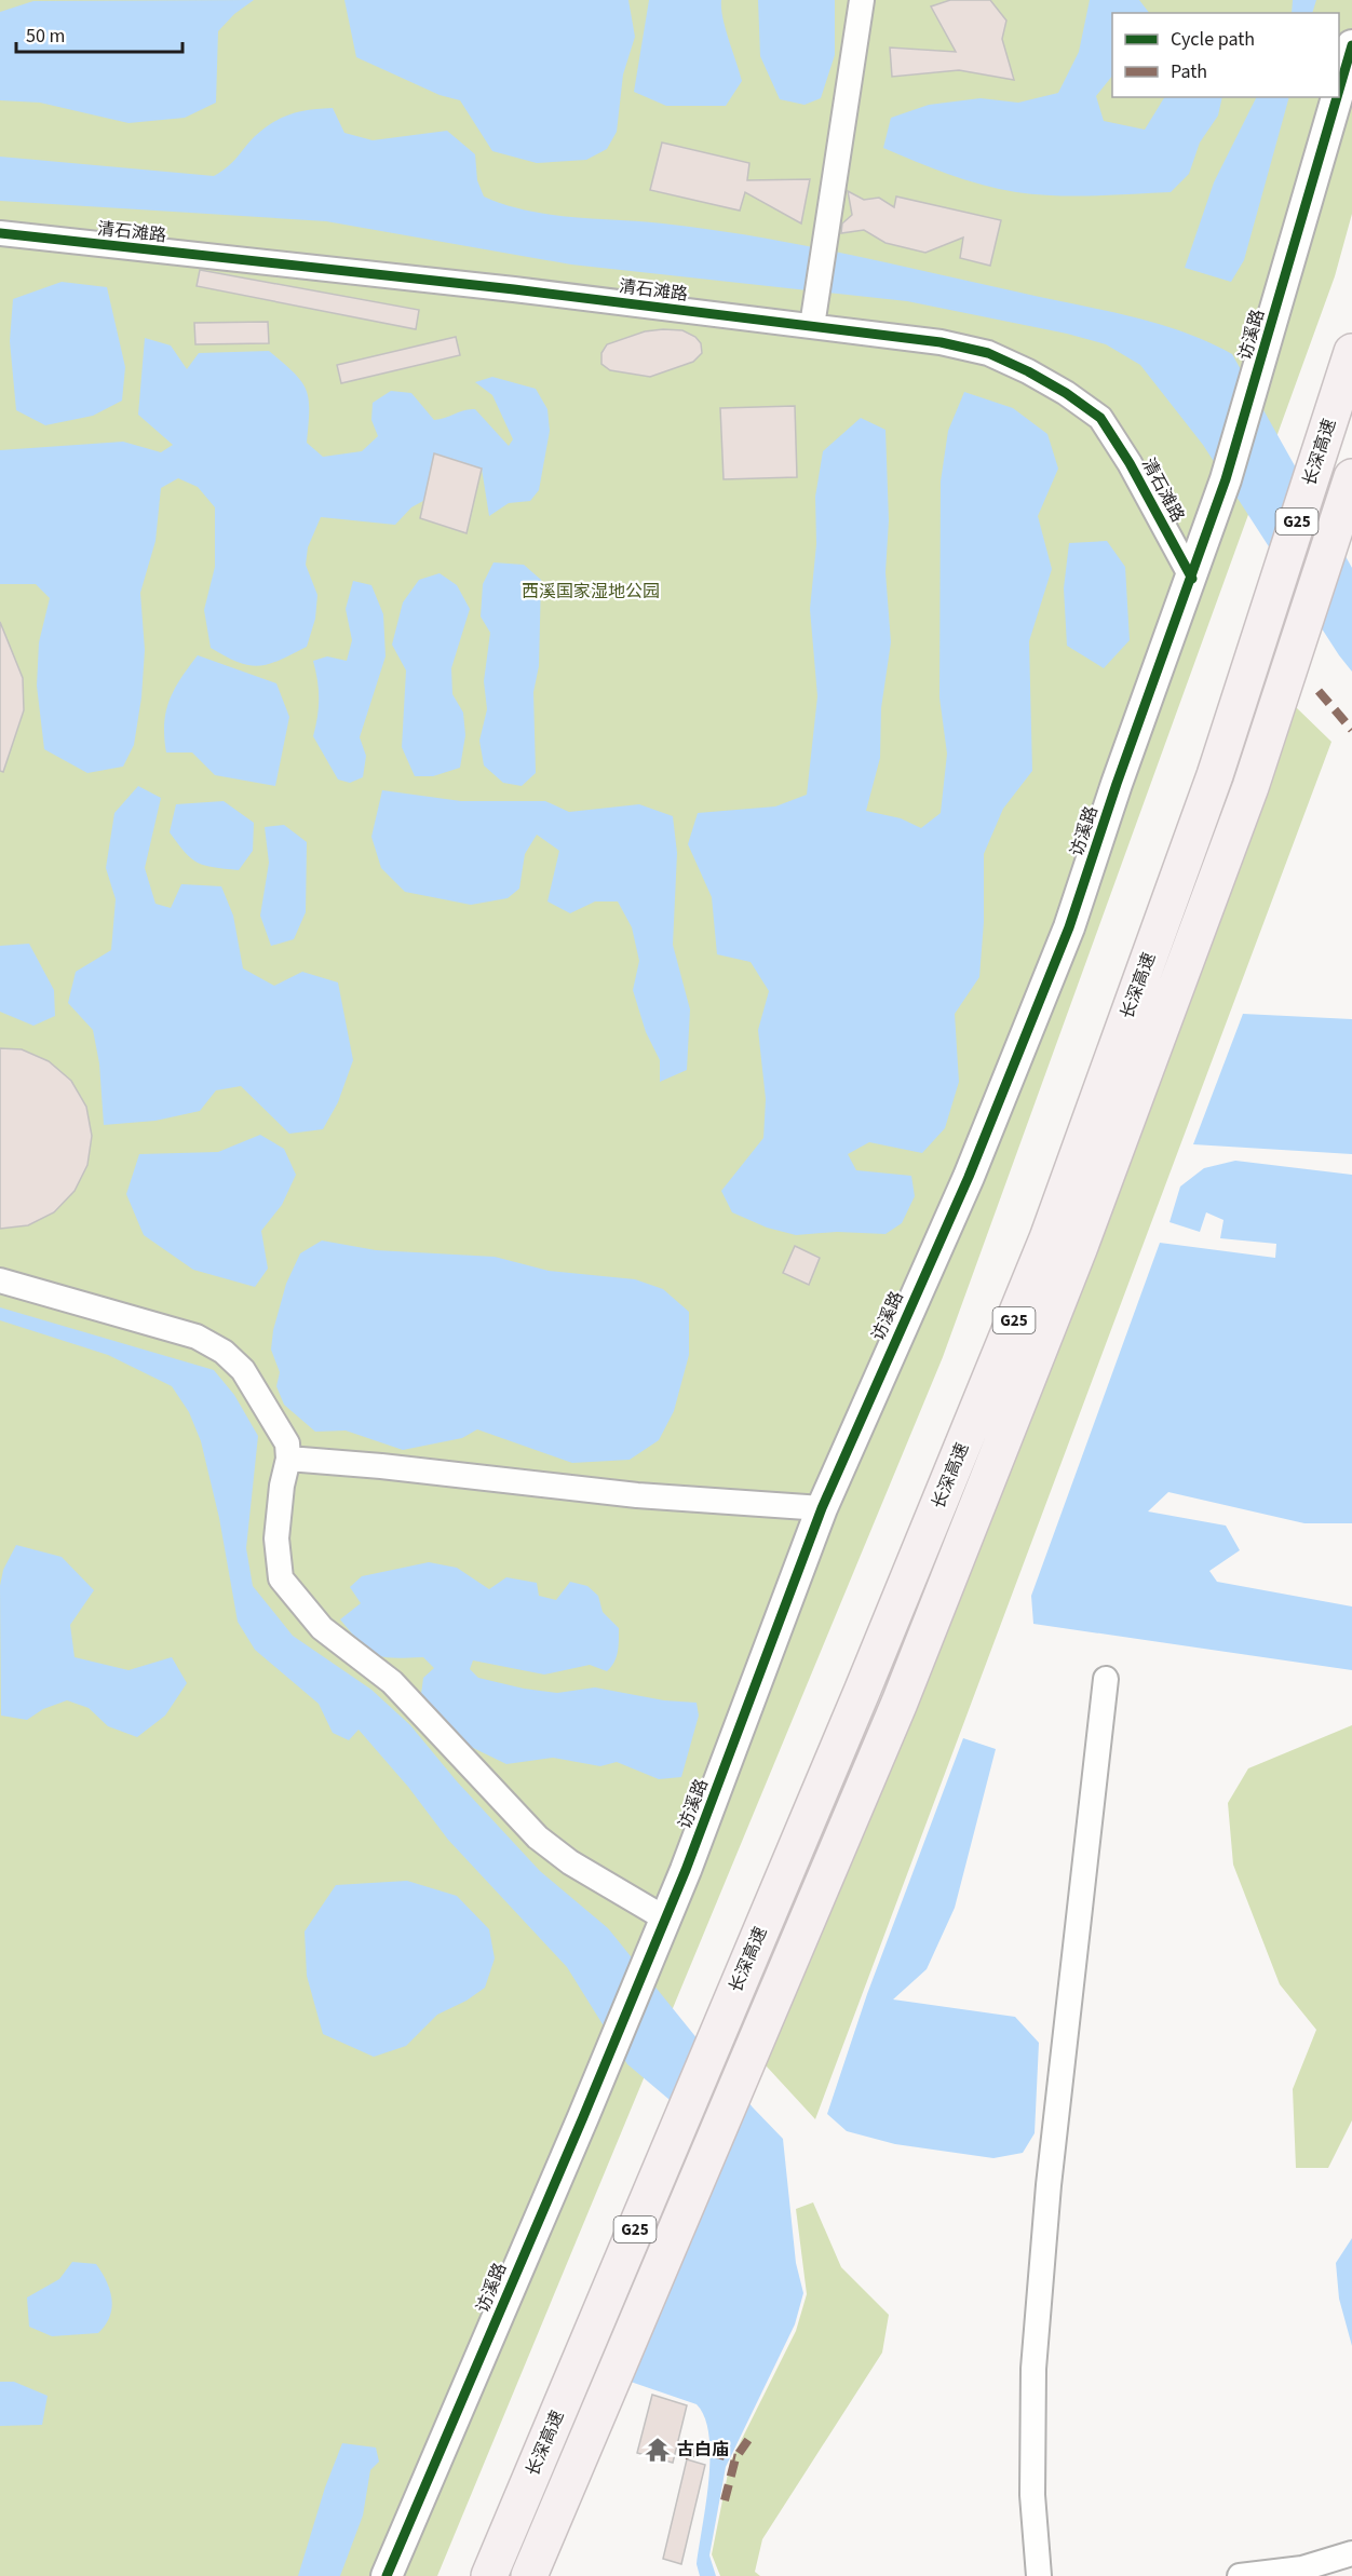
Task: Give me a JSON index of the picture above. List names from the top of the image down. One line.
{"streets":{"highway":["长深高速","G25"],"street":["清石滩路","访溪路"]},"crossings":[["清石滩路","访溪路"]],"parks":["西溪国家湿地公园"],"places":{"temple":["古白庙"]},"legend":["Cycle path","Path"],"scale_bar":"50 m"}
